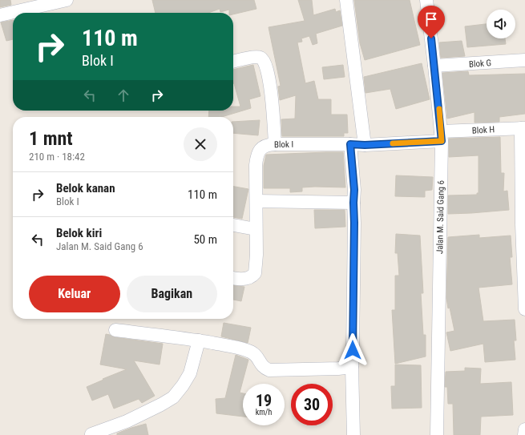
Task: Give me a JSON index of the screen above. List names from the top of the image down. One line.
{"streets":{"street":["Blok G","Blok H","Blok I","Jalan M. Said Gang 6"]},"crossings":[["Blok G","Jalan M. Said Gang 6"],["Blok H","Blok I"],["Blok H","Jalan M. Said Gang 6"],["Blok I","Jalan M. Said Gang 6"]],"page":{"turn":["110 m","Blok I"],"heading":["1 mnt","210 m · 18:42"],"list":[{"name":"Belok kanan","note":"Blok I","value":"110 m"},{"name":"Belok kiri","note":"Jalan M. Said Gang 6","value":"50 m"}],"buttons":["Keluar","Bagikan"],"speed":"19 km/h","limit":"30"}}
